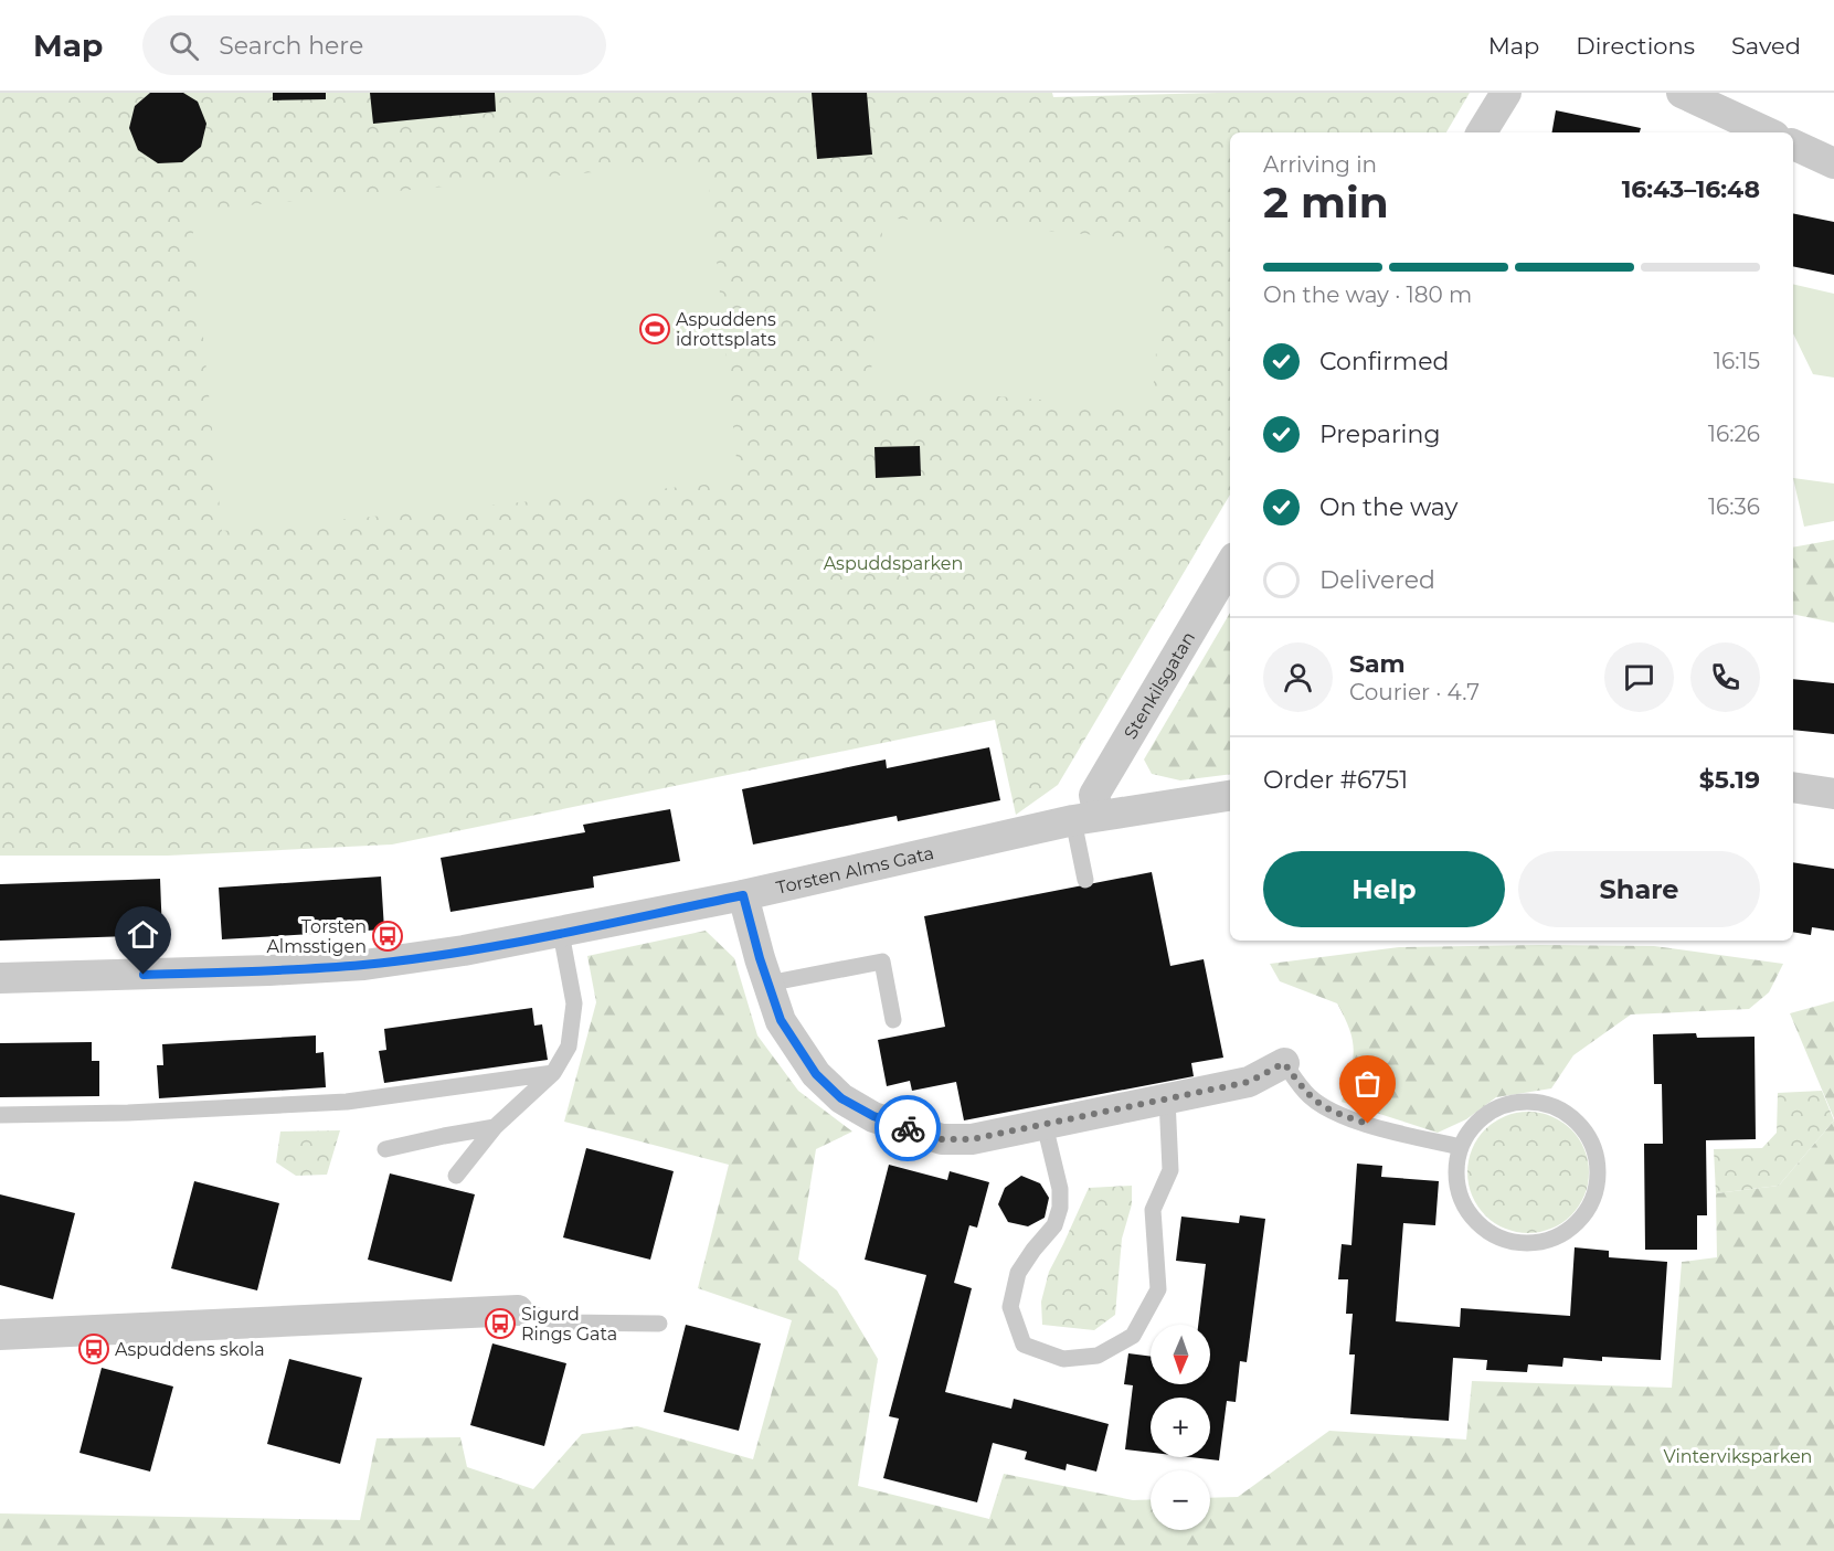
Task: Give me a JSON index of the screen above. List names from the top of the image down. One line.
{"streets":{"street":["Stenkilsgatan","Torsten Alms Gata"]},"crossings":[["Stenkilsgatan","Torsten Alms Gata"]],"parks":["Aspuddsparken","Vinterviksparken"],"places":{"sports":["Aspuddens idrottsplats"],"bus stop":["Torsten Almsstigen","Sigurd Rings Gata","Aspuddens skola"]},"north":"bottom","page":{"header":"Map","search":"Search here","nav":["Map","Directions","Saved"],"heading":["2 min","Arriving in","16:43–16:48"],"panel":["Sam","Courier · 4.7","Order #6751","$5.19"],"bar":"On the way · 180 m","list":[["Confirmed","16:15"],["Preparing","16:26"],["On the way","16:36"],"Delivered"],"buttons":["Help","Share"],"map_buttons":["+","−"]}}
